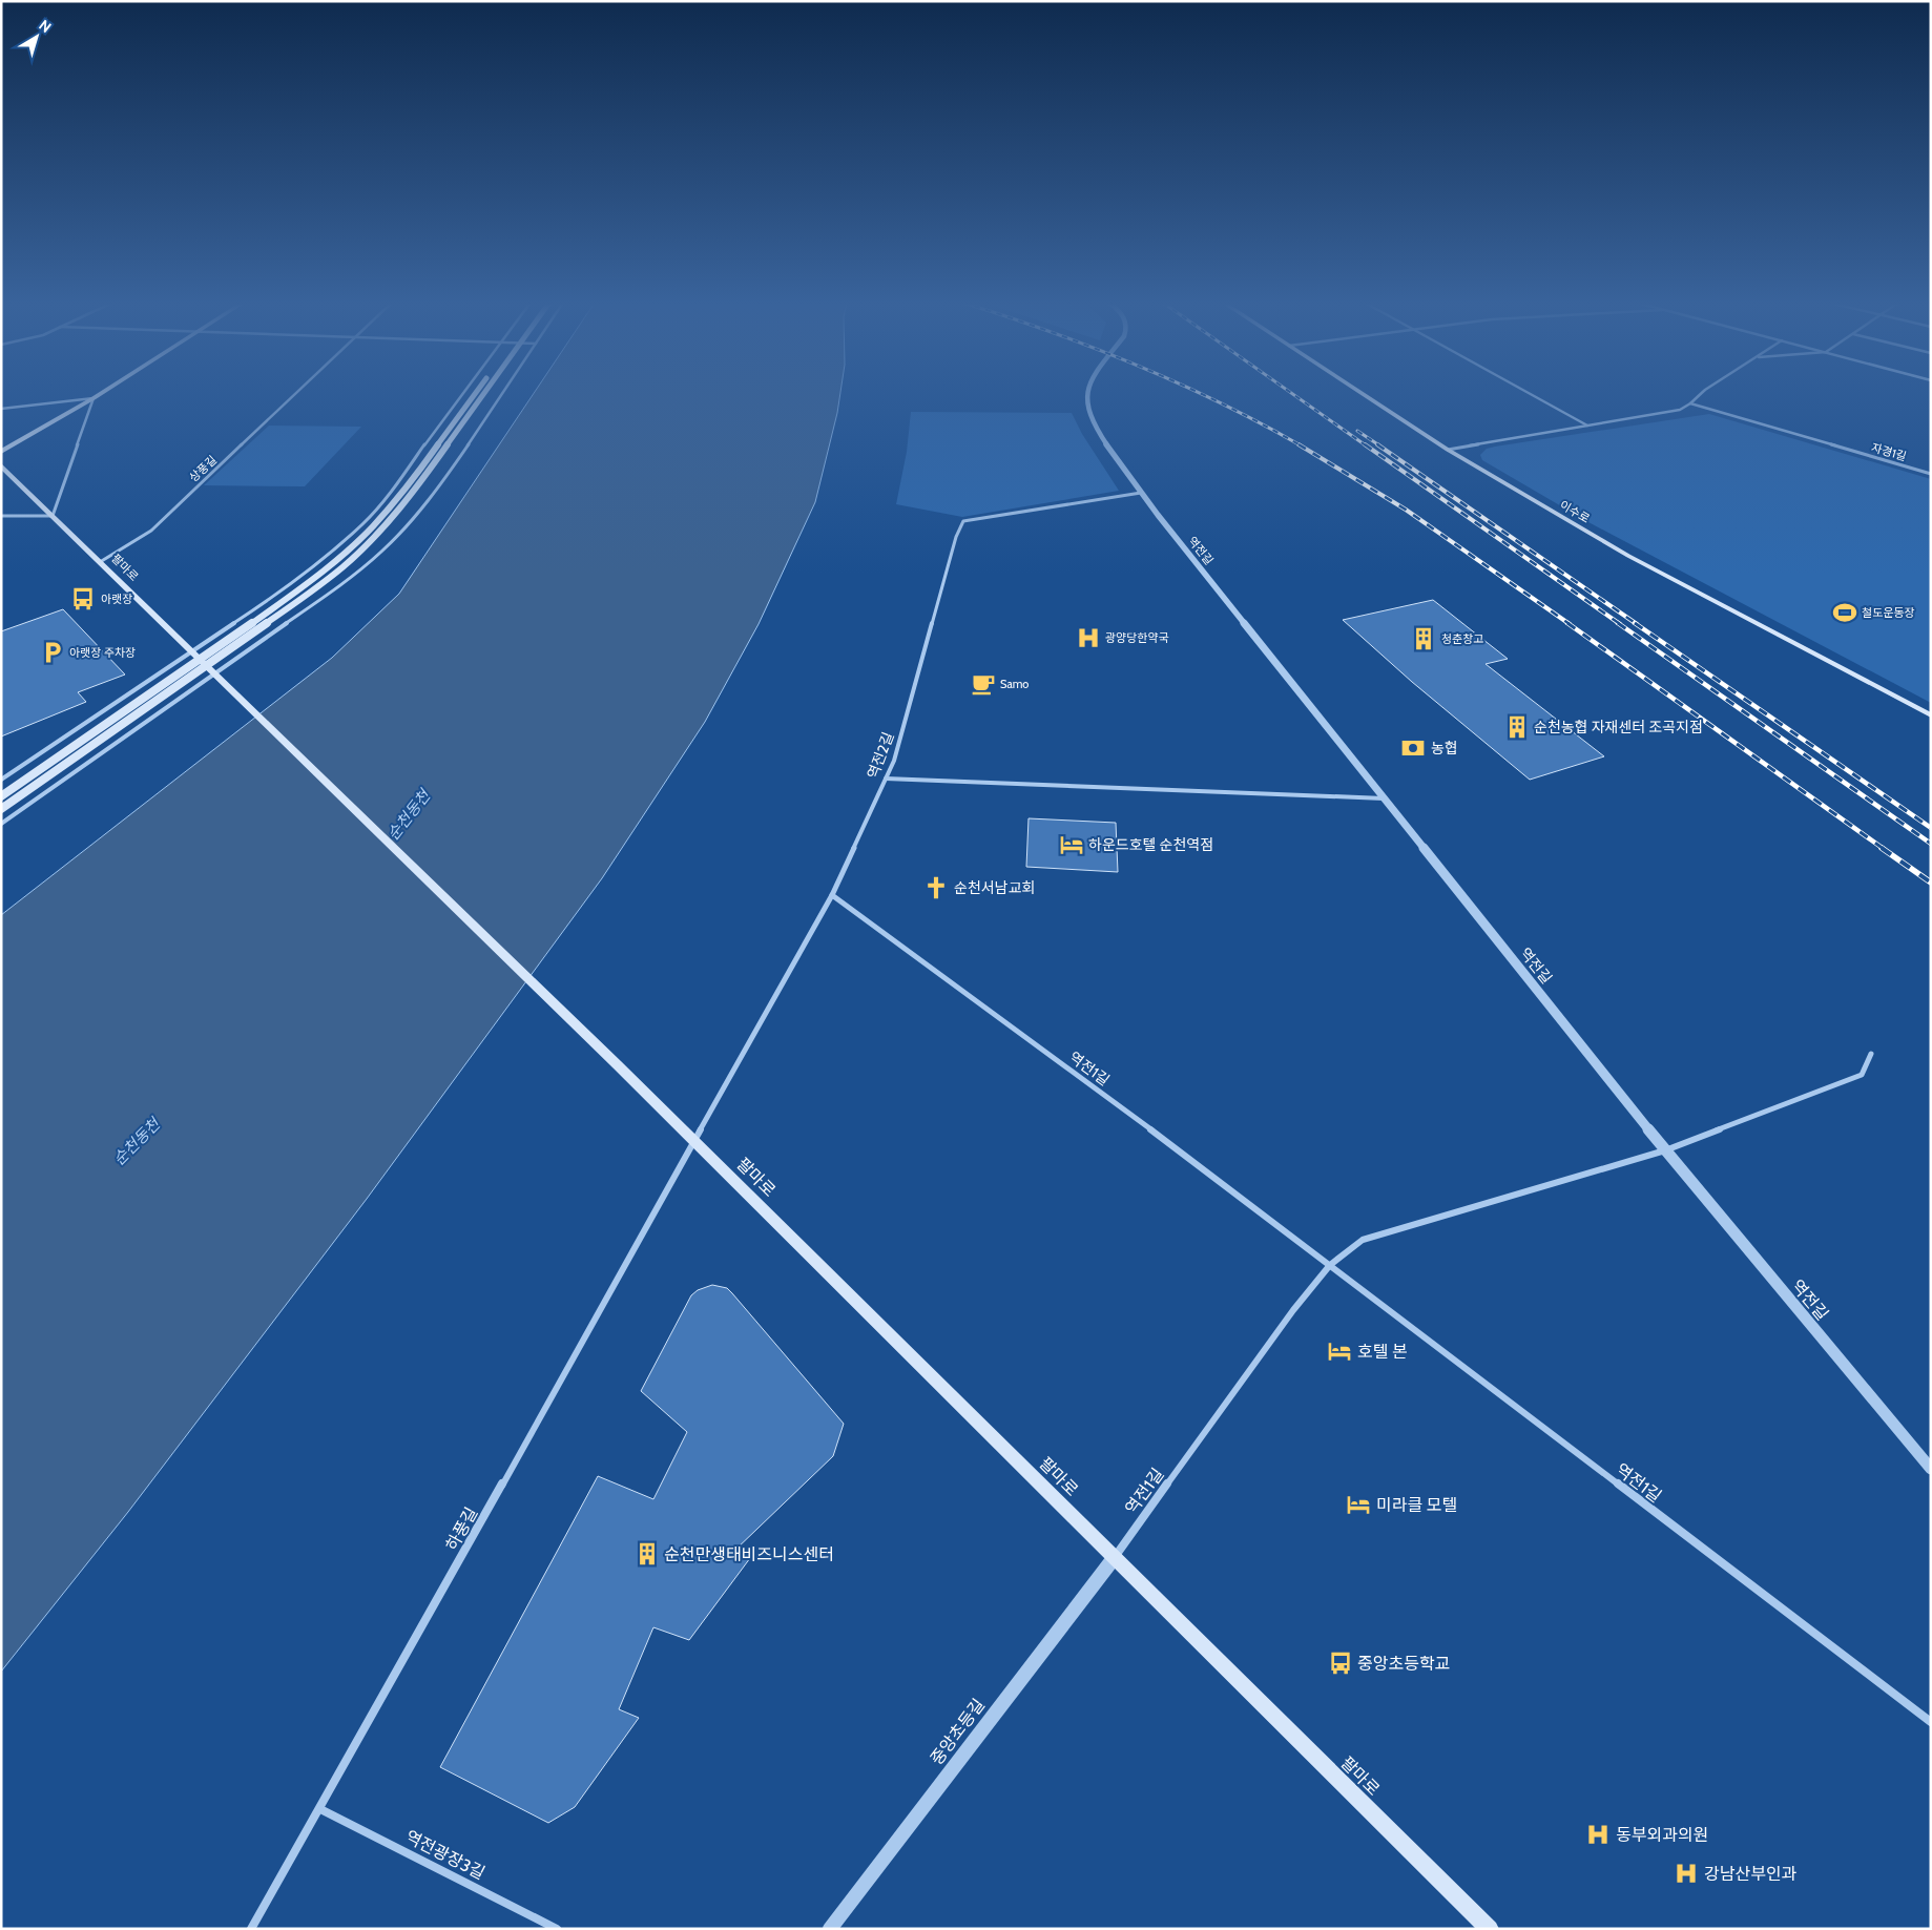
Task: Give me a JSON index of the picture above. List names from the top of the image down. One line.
{"streets":{"main road":["이수로","팔마로"],"street":["자경1길","상풍길","역전길","역전2길","역전1길","하풍길","중앙초등길","역전광장3길"]},"crossings":[["상풍길","팔마로"],["역전길","역전2길"],["팔마로","역전2길"],["팔마로","역전1길"],["팔마로","하풍길"],["팔마로","중앙초등길"],["역전2길","역전1길"],["역전2길","하풍길"],["역전1길","중앙초등길"],["하풍길","역전광장3길"]],"water":["순천동천"],"places":{"bus stop":["아랫장","중앙초등학교"],"sports":["철도운동장"],"hospital":["광양당한약국","동부외과의원","강남산부인과"],"building":["청춘창고","순천농협 자재센터 조곡지점","순천만생태비즈니스센터"],"parking":["아랫장 주차장"],"cafe":["Samo"],"bank":["농협"],"hotel":["하운드호텔 순천역점","호텔 본","미라클 모텔"],"church":["순천서남교회"]},"north":"top right"}
